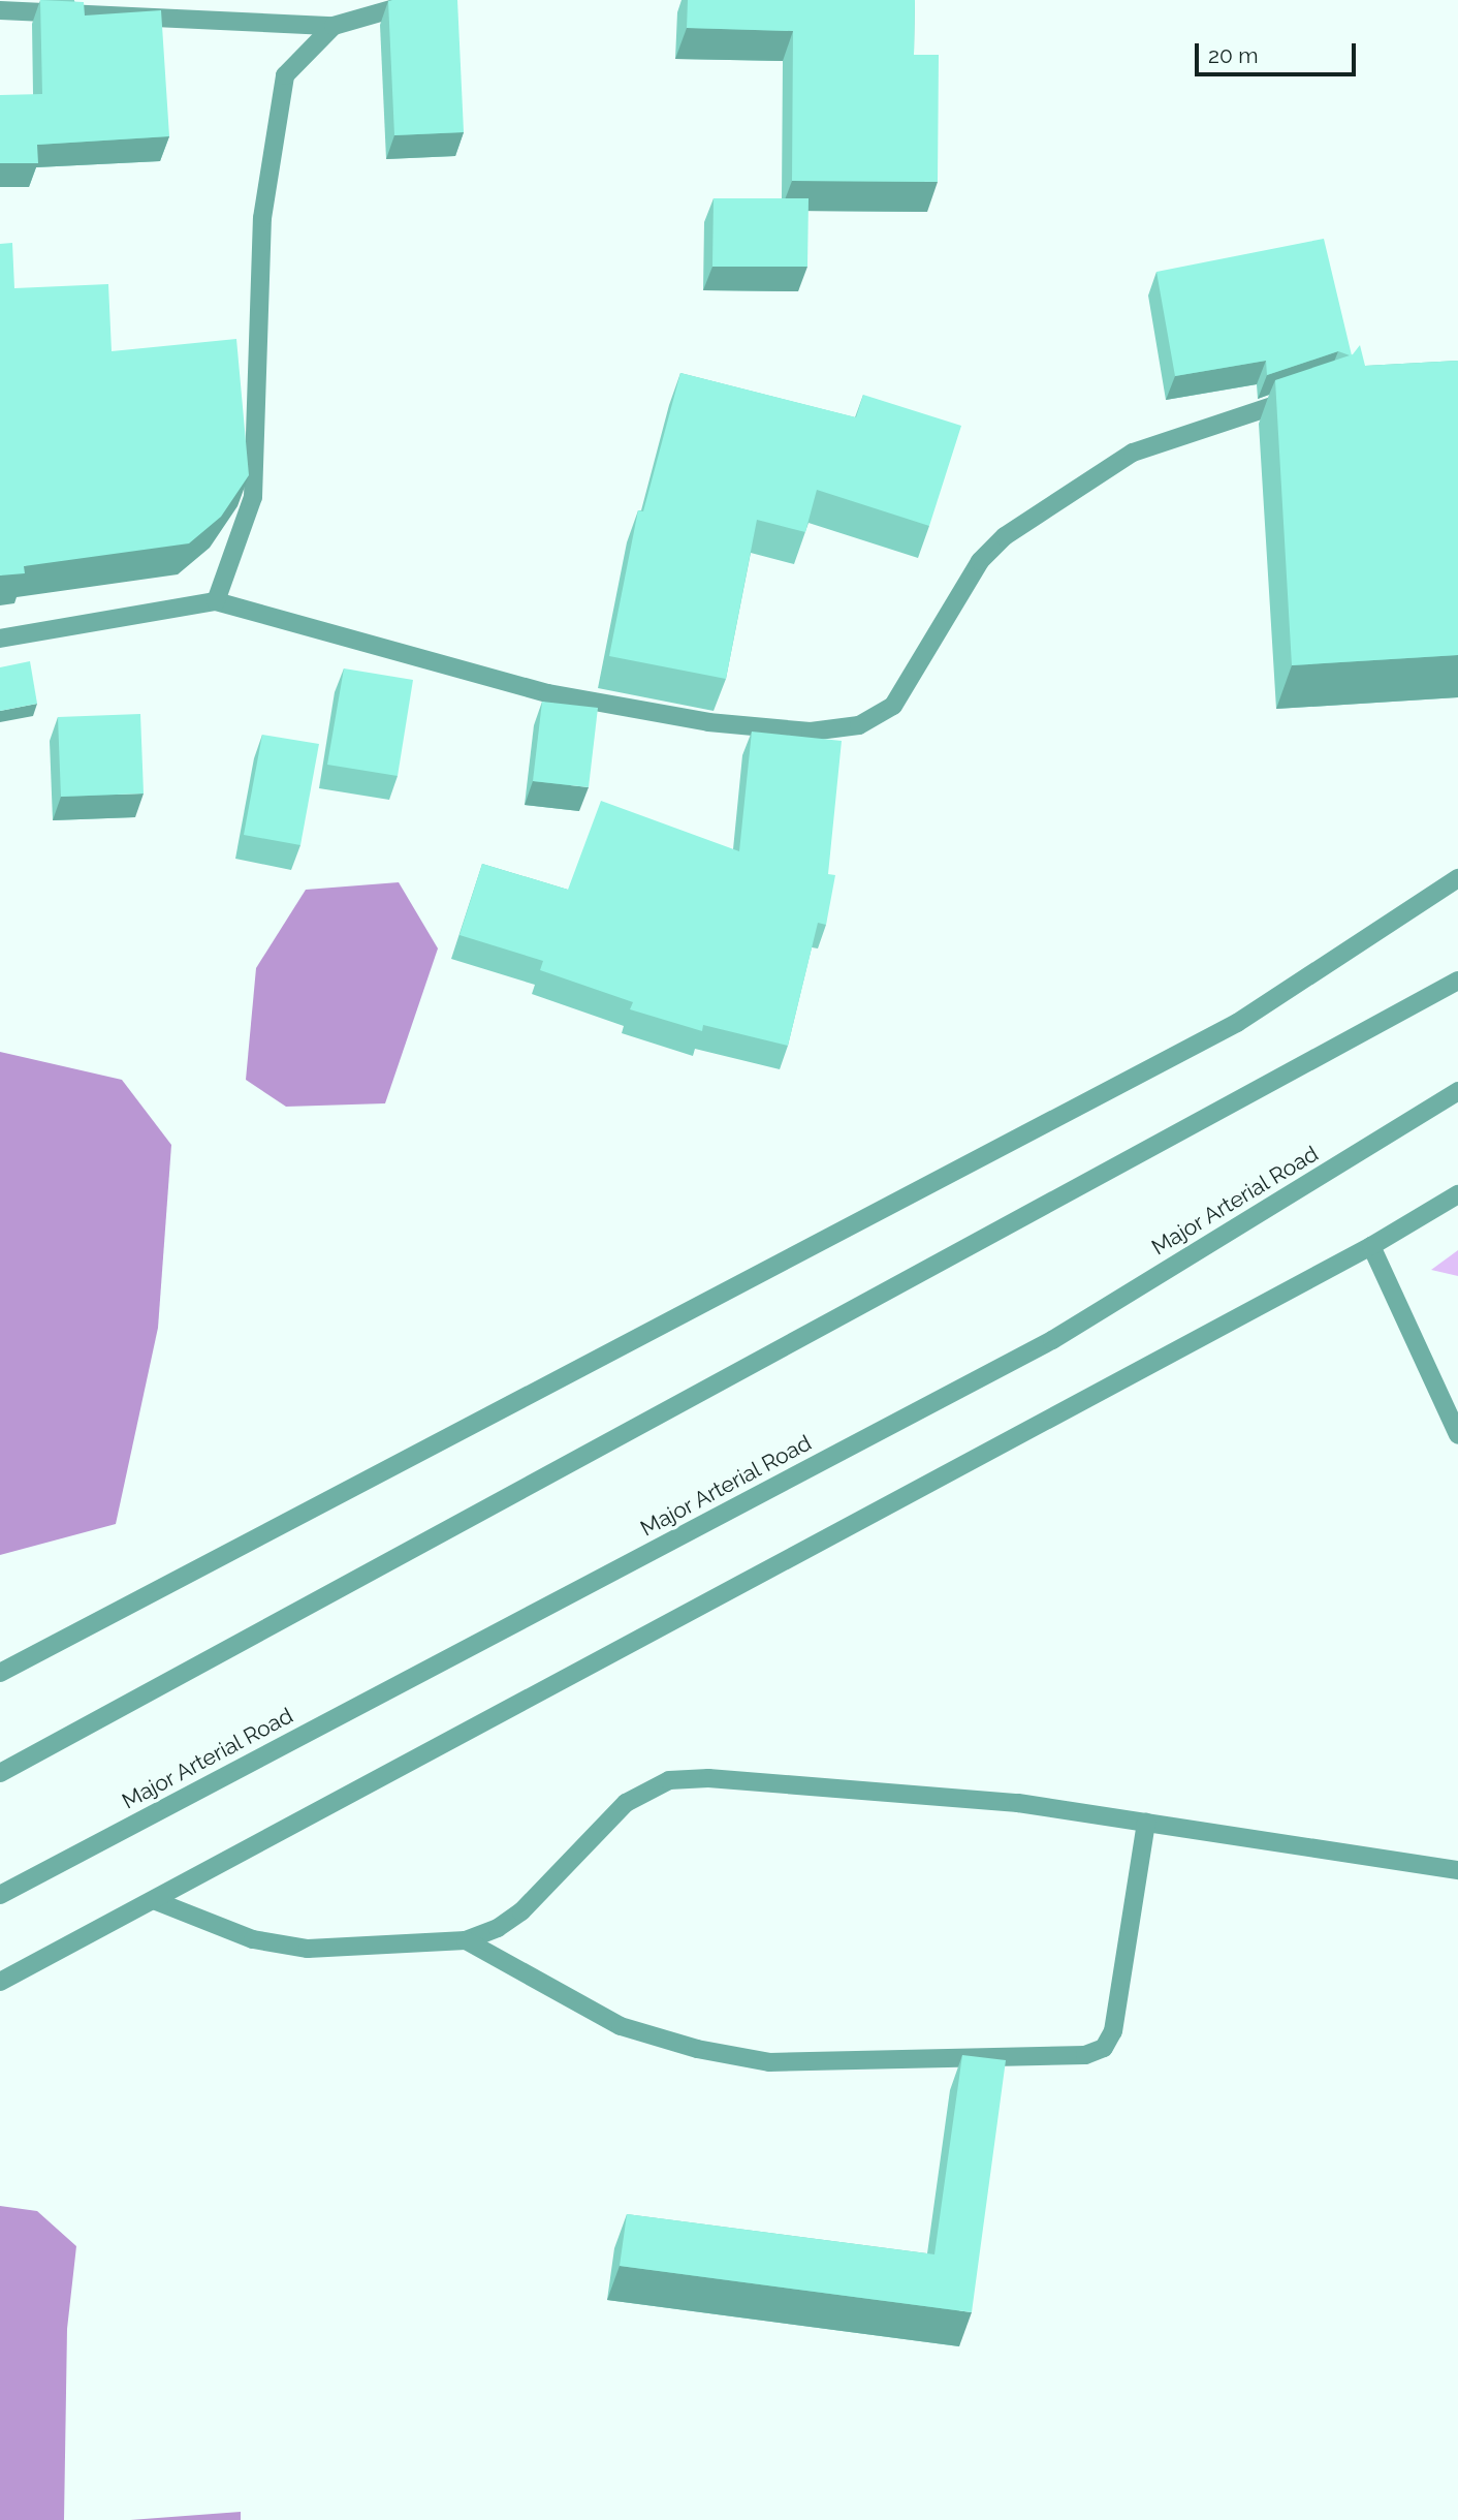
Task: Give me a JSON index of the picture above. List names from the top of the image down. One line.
{"streets":{"street":["Major Arterial Road"]},"scale_bar":"20 m"}
